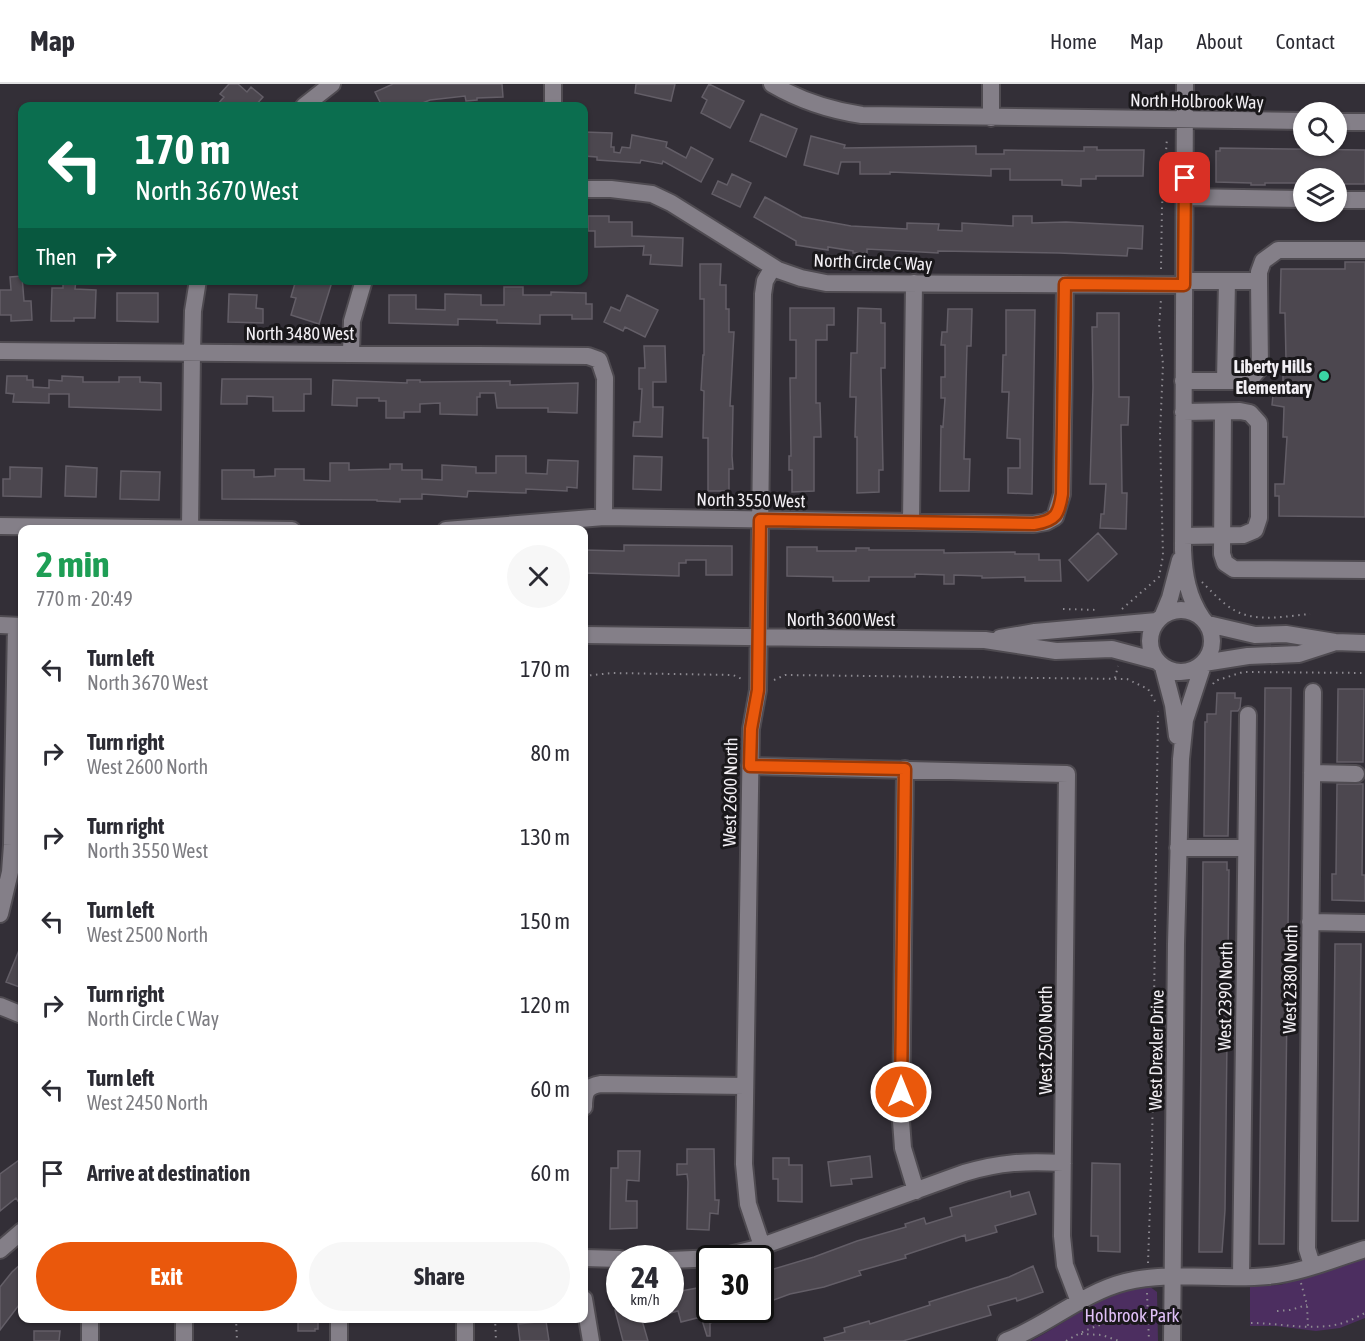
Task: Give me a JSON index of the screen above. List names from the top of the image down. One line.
{"streets":{"street":["North Holbrook Way","North Circle C Way","North 3480 West","North 3550 West","North 3600 West","West 2600 North","West 2380 North","West 2390 North","West 2500 North","West Drexler Drive"]},"crossings":[["North Circle C Way","North 3550 West"],["North Circle C Way","West 2600 North"],["North 3480 West","North 3550 West"],["North 3550 West","West 2600 North"],["North 3600 West","West 2600 North"],["North 3600 West","West Drexler Drive"]],"parks":["Holbrook Park"],"places":["Liberty Hills Elementary"],"page":{"header":"Map","nav":["Home","Map","About","Contact"],"turn":["170 m","North 3670 West"],"then":"Then","heading":["2 min","770 m · 20:49"],"list":[{"name":"Turn left","note":"North 3670 West","value":"170 m"},{"name":"Turn right","note":"West 2600 North","value":"80 m"},{"name":"Turn right","note":"North 3550 West","value":"130 m"},{"name":"Turn left","note":"West 2500 North","value":"150 m"},{"name":"Turn right","note":"North Circle C Way","value":"120 m"},{"name":"Turn left","note":"West 2450 North","value":"60 m"},{"name":"Arrive at destination","value":"60 m"}],"buttons":["Exit","Share"],"speed":"24 km/h","limit":"30"}}
